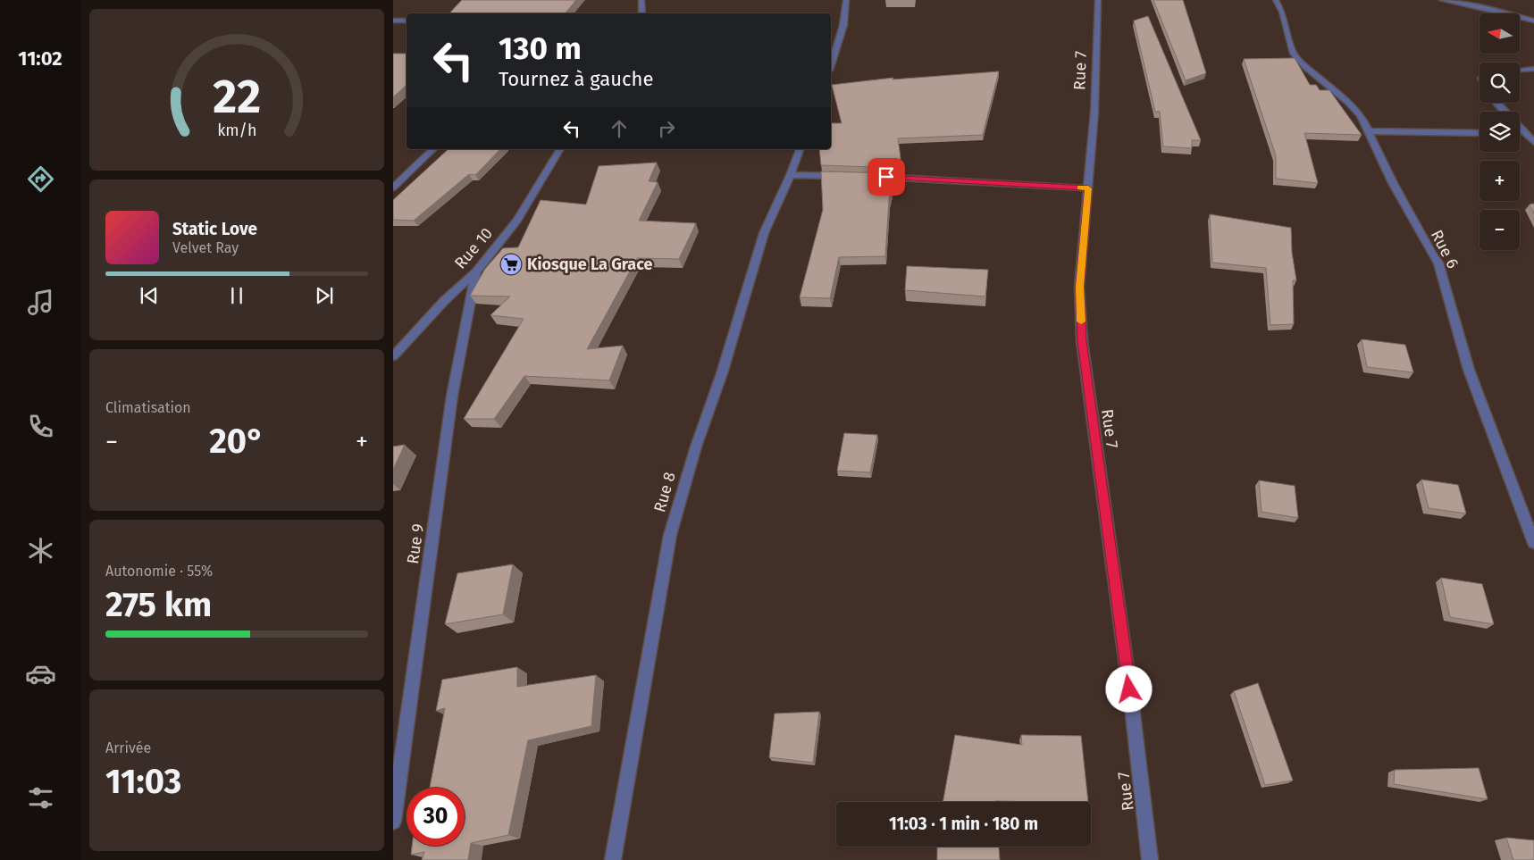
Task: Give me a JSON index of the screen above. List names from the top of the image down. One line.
{"streets":{"street":["Rue 7","Rue 10","Rue 6","Rue 8","Rue 9"]},"crossings":[["Rue 10","Rue 9"]],"places":{"supermarket":["Kiosque La Grace"]},"north":"left","page":{"tabs":"11:02","map_buttons":["+","−"],"turn":["130 m","Tournez à gauche"],"song":["Static Love","Velvet Ray"],"tile":["Climatisation",["Autonomie · 55%","275 km"],["Arrivée","11:03"]],"heat":["−","20°","+"],"limit":"30","trip":"11:03 · 1 min · 180 m","gauge":["22","km/h"]}}
